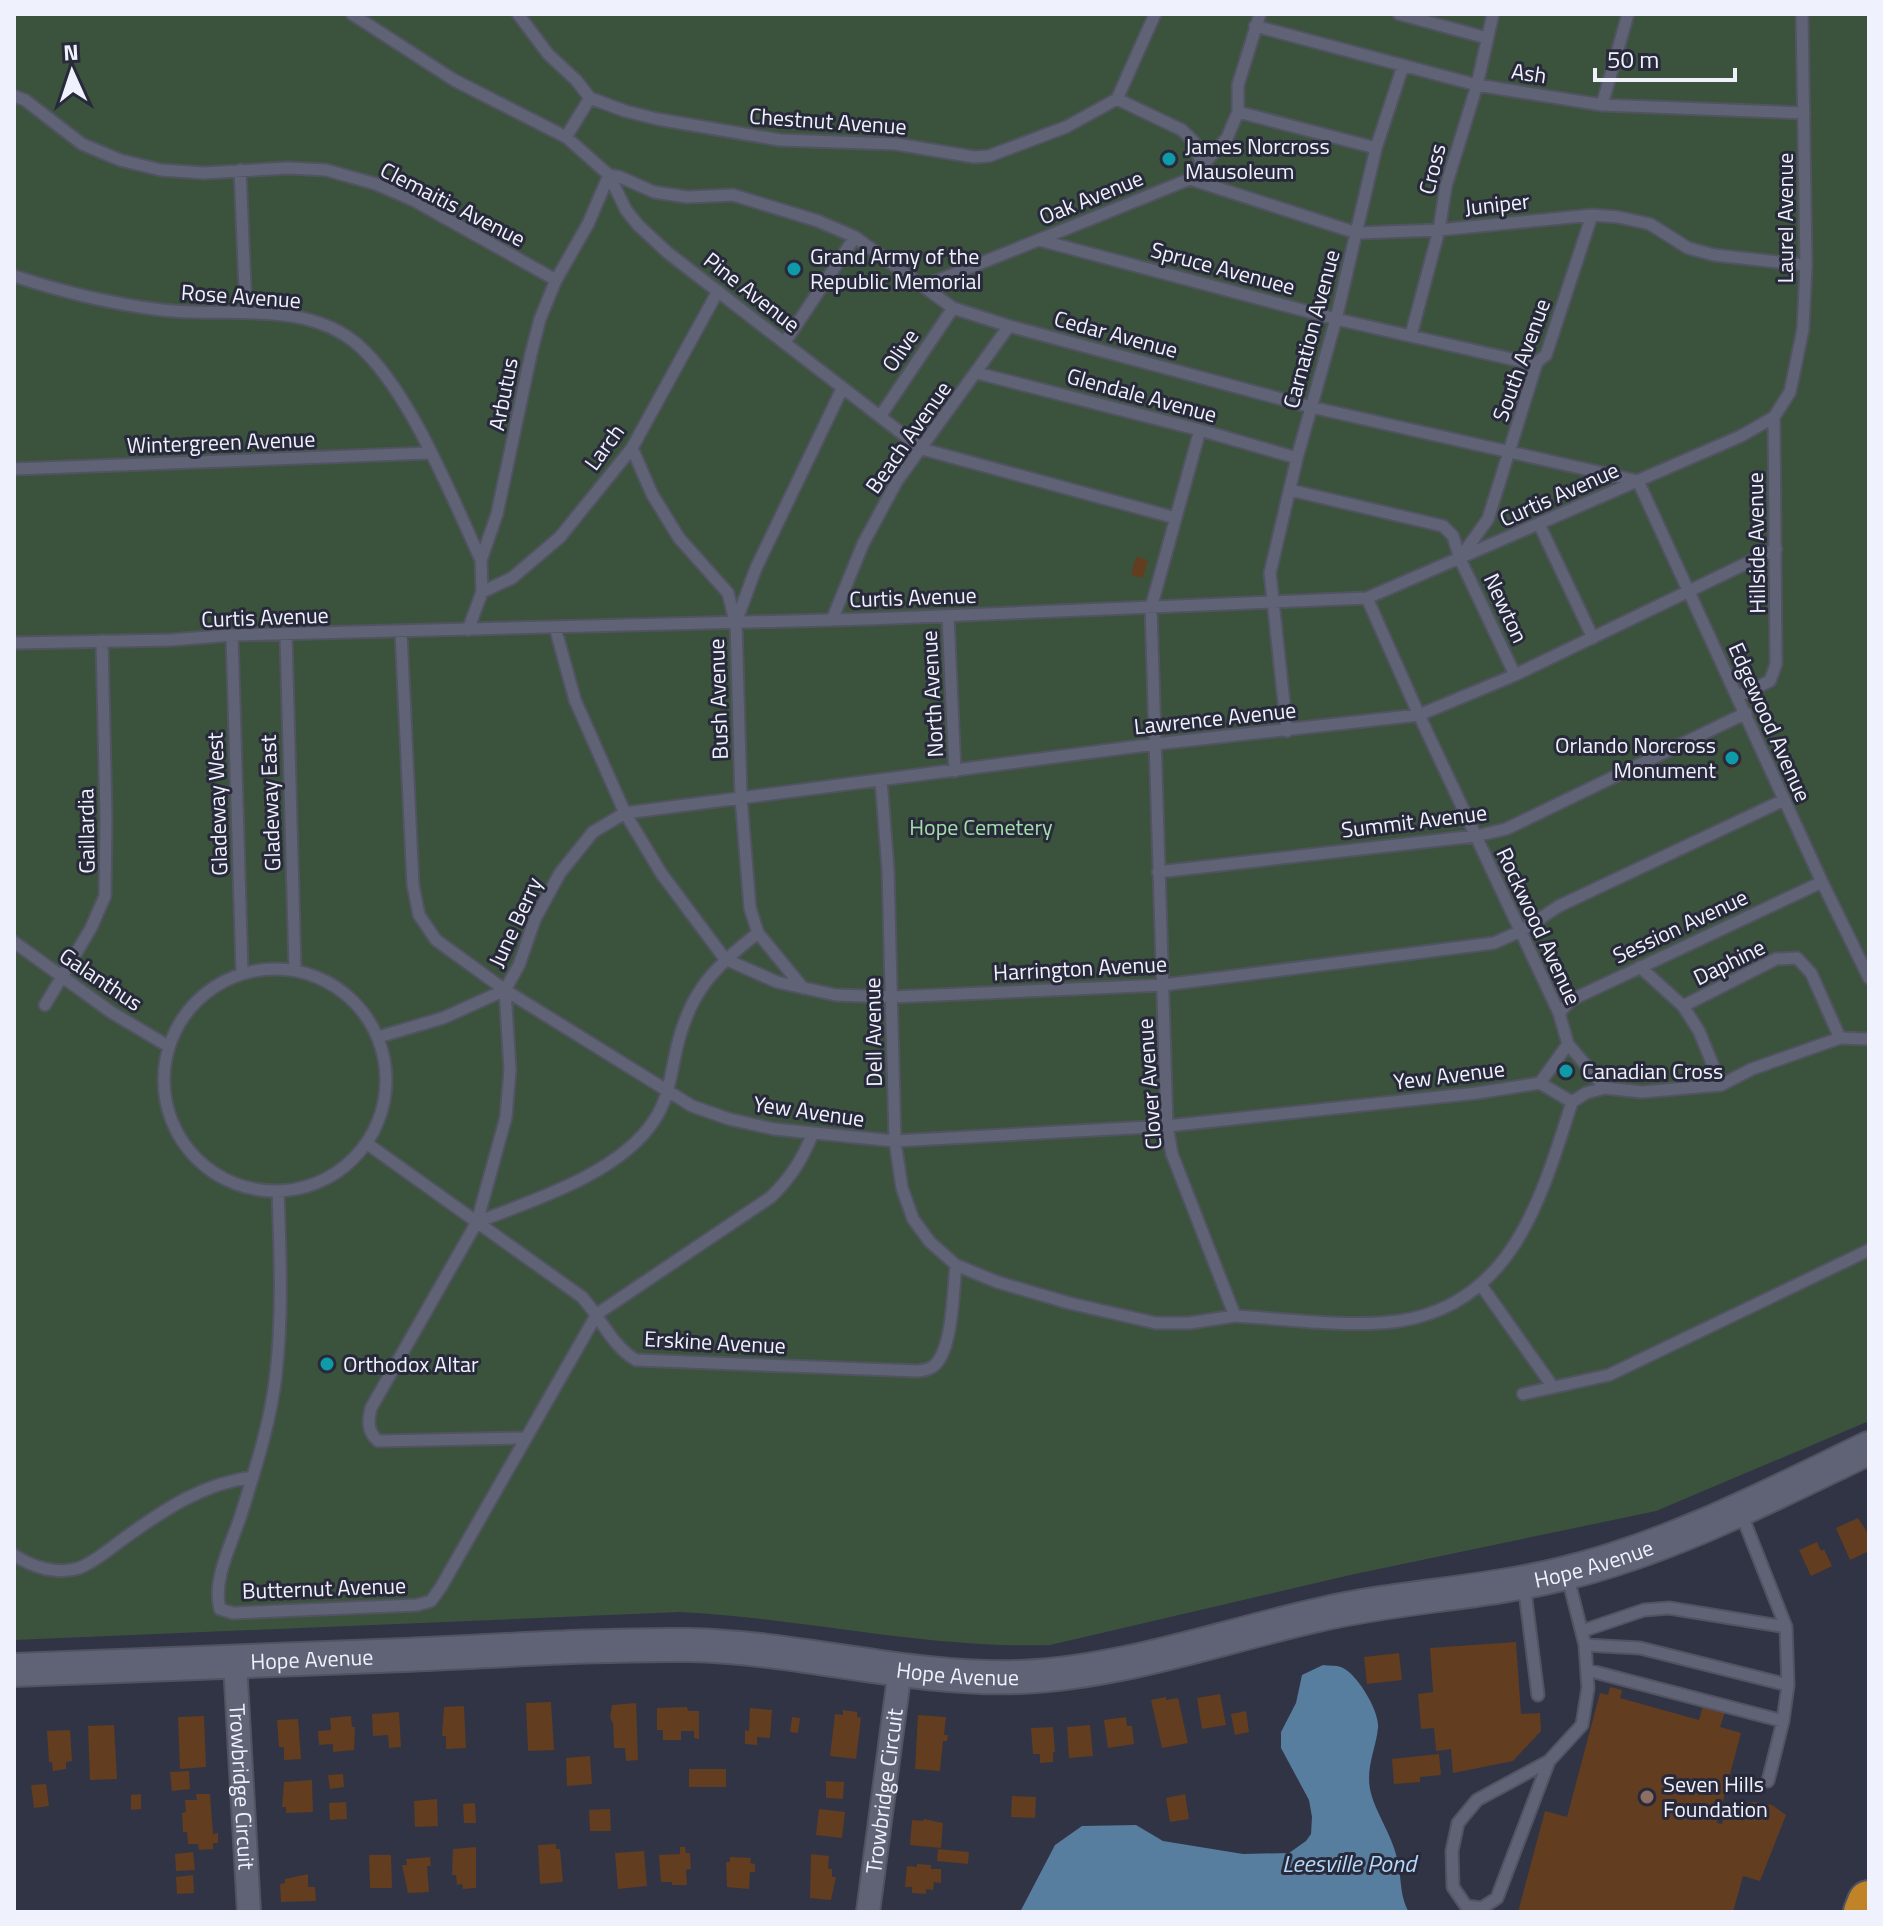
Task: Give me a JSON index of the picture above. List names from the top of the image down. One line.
{"streets":{"main road":["Hope Avenue"],"street":["Trowbridge Circuit"],"lane":["Ash","Chestnut Avenue","Cross","Oak Avenue","Clemaitis Avenue","Juniper","Laurel Avenue","Spruce Avenuee","Pine Avenue","Rose Avenue","Carnation Avenue","Cedar Avenue","Olive","South Avenue","Arbutus","Glendale Avenue","Beach Avenue","Wintergreen Avenue","Larch","Curtis Avenue","Hillside Avenue","Newton","North Avenue","Bush Avenue","Lawrence Avenue","Edgewood Avenue","Gladeway East","Gladeway West","Summit Avenue","Gaillardia","June Berry","Rockwood Avenue","Session Avenue","Daphine","Harrington Avenue","Galanthus","Dell Avenue","Yew Avenue","Clover Avenue","Erskine Avenue","Butternut Avenue"]},"crossings":[["Ash","Cross"],["Ash","Oak Avenue"],["Ash","Laurel Avenue"],["Ash","Carnation Avenue"],["Cross","Juniper"],["Cross","Spruce Avenuee"],["Oak Avenue","Juniper"],["Oak Avenue","Spruce Avenuee"],["Oak Avenue","Cedar Avenue"],["Clemaitis Avenue","Arbutus"],["Juniper","Laurel Avenue"],["Juniper","Carnation Avenue"],["Juniper","South Avenue"],["Laurel Avenue","Curtis Avenue"],["Laurel Avenue","Hillside Avenue"],["Spruce Avenuee","Carnation Avenue"],["Spruce Avenuee","South Avenue"],["Pine Avenue","Cedar Avenue"],["Pine Avenue","Olive"],["Pine Avenue","Arbutus"],["Pine Avenue","Beach Avenue"],["Pine Avenue","Larch"],["Pine Avenue","Bush Avenue"],["Pine Avenue","Clover Avenue"],["Rose Avenue","Arbutus"],["Rose Avenue","Wintergreen Avenue"],["Carnation Avenue","Cedar Avenue"],["Carnation Avenue","Glendale Avenue"],["Carnation Avenue","Curtis Avenue"],["Carnation Avenue","Newton"],["Carnation Avenue","Lawrence Avenue"],["Cedar Avenue","Olive"],["Cedar Avenue","South Avenue"],["Cedar Avenue","Arbutus"],["Cedar Avenue","Beach Avenue"],["Cedar Avenue","Curtis Avenue"],["Cedar Avenue","Edgewood Avenue"],["South Avenue","Curtis Avenue"],["South Avenue","Newton"],["Arbutus","Larch"],["Arbutus","Curtis Avenue"],["Glendale Avenue","Beach Avenue"],["Glendale Avenue","Clover Avenue"],["Beach Avenue","Curtis Avenue"],["Curtis Avenue","Hillside Avenue"],["Curtis Avenue","Newton"],["Curtis Avenue","North Avenue"],["Curtis Avenue","Bush Avenue"],["Curtis Avenue","Edgewood Avenue"],["Curtis Avenue","Gladeway East"],["Curtis Avenue","Gladeway West"],["Curtis Avenue","Gaillardia"],["Curtis Avenue","Rockwood Avenue"],["Curtis Avenue","Harrington Avenue"],["Curtis Avenue","Yew Avenue"],["Curtis Avenue","Clover Avenue"],["Hillside Avenue","Lawrence Avenue"],["Hillside Avenue","Edgewood Avenue"],["Newton","Lawrence Avenue"],["North Avenue","Lawrence Avenue"],["Bush Avenue","Lawrence Avenue"],["Bush Avenue","Harrington Avenue"],["Lawrence Avenue","Edgewood Avenue"],["Lawrence Avenue","June Berry"],["Lawrence Avenue","Rockwood Avenue"],["Lawrence Avenue","Harrington Avenue"],["Lawrence Avenue","Dell Avenue"],["Lawrence Avenue","Clover Avenue"],["Edgewood Avenue","Summit Avenue"],["Edgewood Avenue","Session Avenue"],["Edgewood Avenue","Harrington Avenue"],["Gladeway East","Gladeway West"],["Gladeway East","June Berry"],["Gladeway East","Galanthus"],["Gladeway East","Erskine Avenue"],["Gladeway East","Butternut Avenue"],["Gladeway West","June Berry"],["Gladeway West","Galanthus"],["Gladeway West","Erskine Avenue"],["Gladeway West","Butternut Avenue"],["Summit Avenue","Rockwood Avenue"],["Summit Avenue","Clover Avenue"],["Gaillardia","Galanthus"],["June Berry","Harrington Avenue"],["June Berry","Galanthus"],["June Berry","Yew Avenue"],["June Berry","Erskine Avenue"],["June Berry","Butternut Avenue"],["Rockwood Avenue","Session Avenue"],["Rockwood Avenue","Harrington Avenue"],["Harrington Avenue","Dell Avenue"],["Harrington Avenue","Clover Avenue"],["Galanthus","Erskine Avenue"],["Galanthus","Butternut Avenue"],["Dell Avenue","Yew Avenue"],["Dell Avenue","Clover Avenue"],["Dell Avenue","Erskine Avenue"],["Yew Avenue","Clover Avenue"],["Yew Avenue","Butternut Avenue"],["Erskine Avenue","Butternut Avenue"],["Hope Avenue","Trowbridge Circuit"]],"water":["Leesville Pond"],"parks":["Hope Cemetery"],"places":["James Norcross Mausoleum","Grand Army of the Republic Memorial","Orlando Norcross Monument","Canadian Cross","Orthodox Altar","Seven Hills Foundation"],"scale_bar":"50 m","north":"top"}
